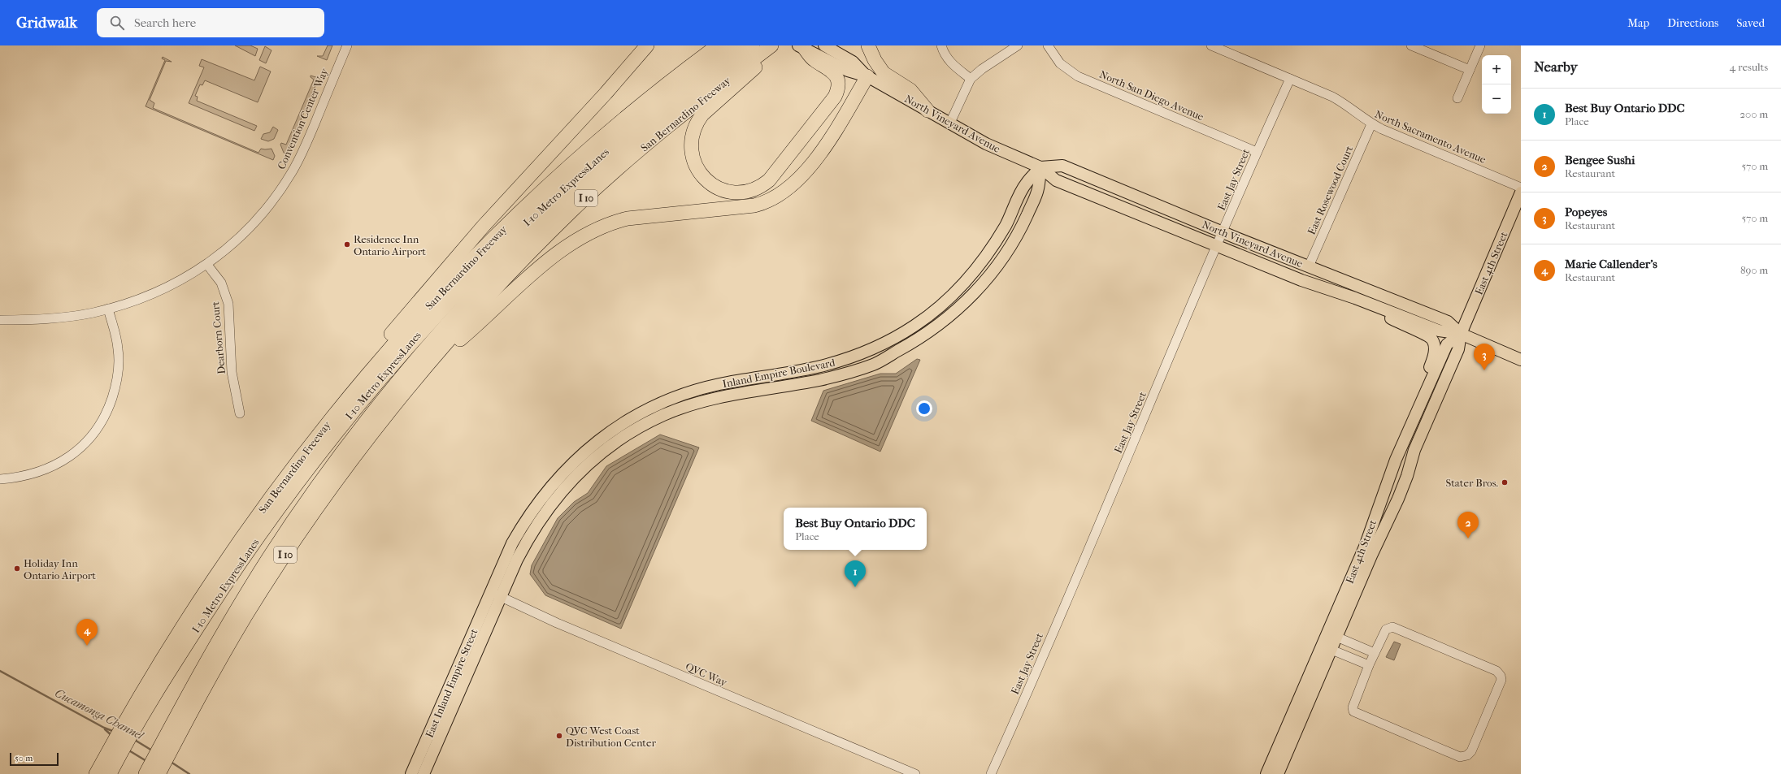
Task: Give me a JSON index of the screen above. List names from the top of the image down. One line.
{"streets":{"highway":["San Bernardino Freeway","I-10 Metro ExpressLanes","I 10"],"main road":["North Vineyard Avenue","East 4th Street","Inland Empire Boulevard","East Inland Empire Street"],"street":["North San Diego Avenue","Convention Center Way","North Sacramento Avenue","East Jay Street","East Rosewood Court","Dearborn Court","QVC Way"]},"crossings":[["North San Diego Avenue","East Jay Street"],["San Bernardino Freeway","I-10 Metro ExpressLanes"],["Convention Center Way","Dearborn Court"],["North Vineyard Avenue","East Jay Street"],["North Vineyard Avenue","East Rosewood Court"],["North Vineyard Avenue","East 4th Street"],["North Vineyard Avenue","Inland Empire Boulevard"],["North Sacramento Avenue","East Jay Street"],["North Sacramento Avenue","East Rosewood Court"],["Inland Empire Boulevard","QVC Way"],["Inland Empire Boulevard","East Inland Empire Street"],["QVC Way","East Inland Empire Street"]],"water":["Cucamonga Channel"],"places":["Residence Inn Ontario Airport","Stater Bros.","Holiday Inn Ontario Airport","QVC West Coast Distribution Center"],"scale_bar":"50 m","page":{"header":"Gridwalk","search":"Search here","nav":["Map","Directions","Saved"],"heading":["Nearby","4 results"],"map_buttons":["+","−"],"list":[{"mark":"1","name":"Best Buy Ontario DDC","note":"Place","value":"200 m"},{"mark":"2","name":"Bengee Sushi","note":"Restaurant","value":"570 m"},{"mark":"3","name":"Popeyes","note":"Restaurant","value":"570 m"},{"mark":"4","name":"Marie Callender's","note":"Restaurant","value":"890 m"}],"pins":["3","2","1","4"],"popup":["Best Buy Ontario DDC","Place"],"scale":"50 m"}}
